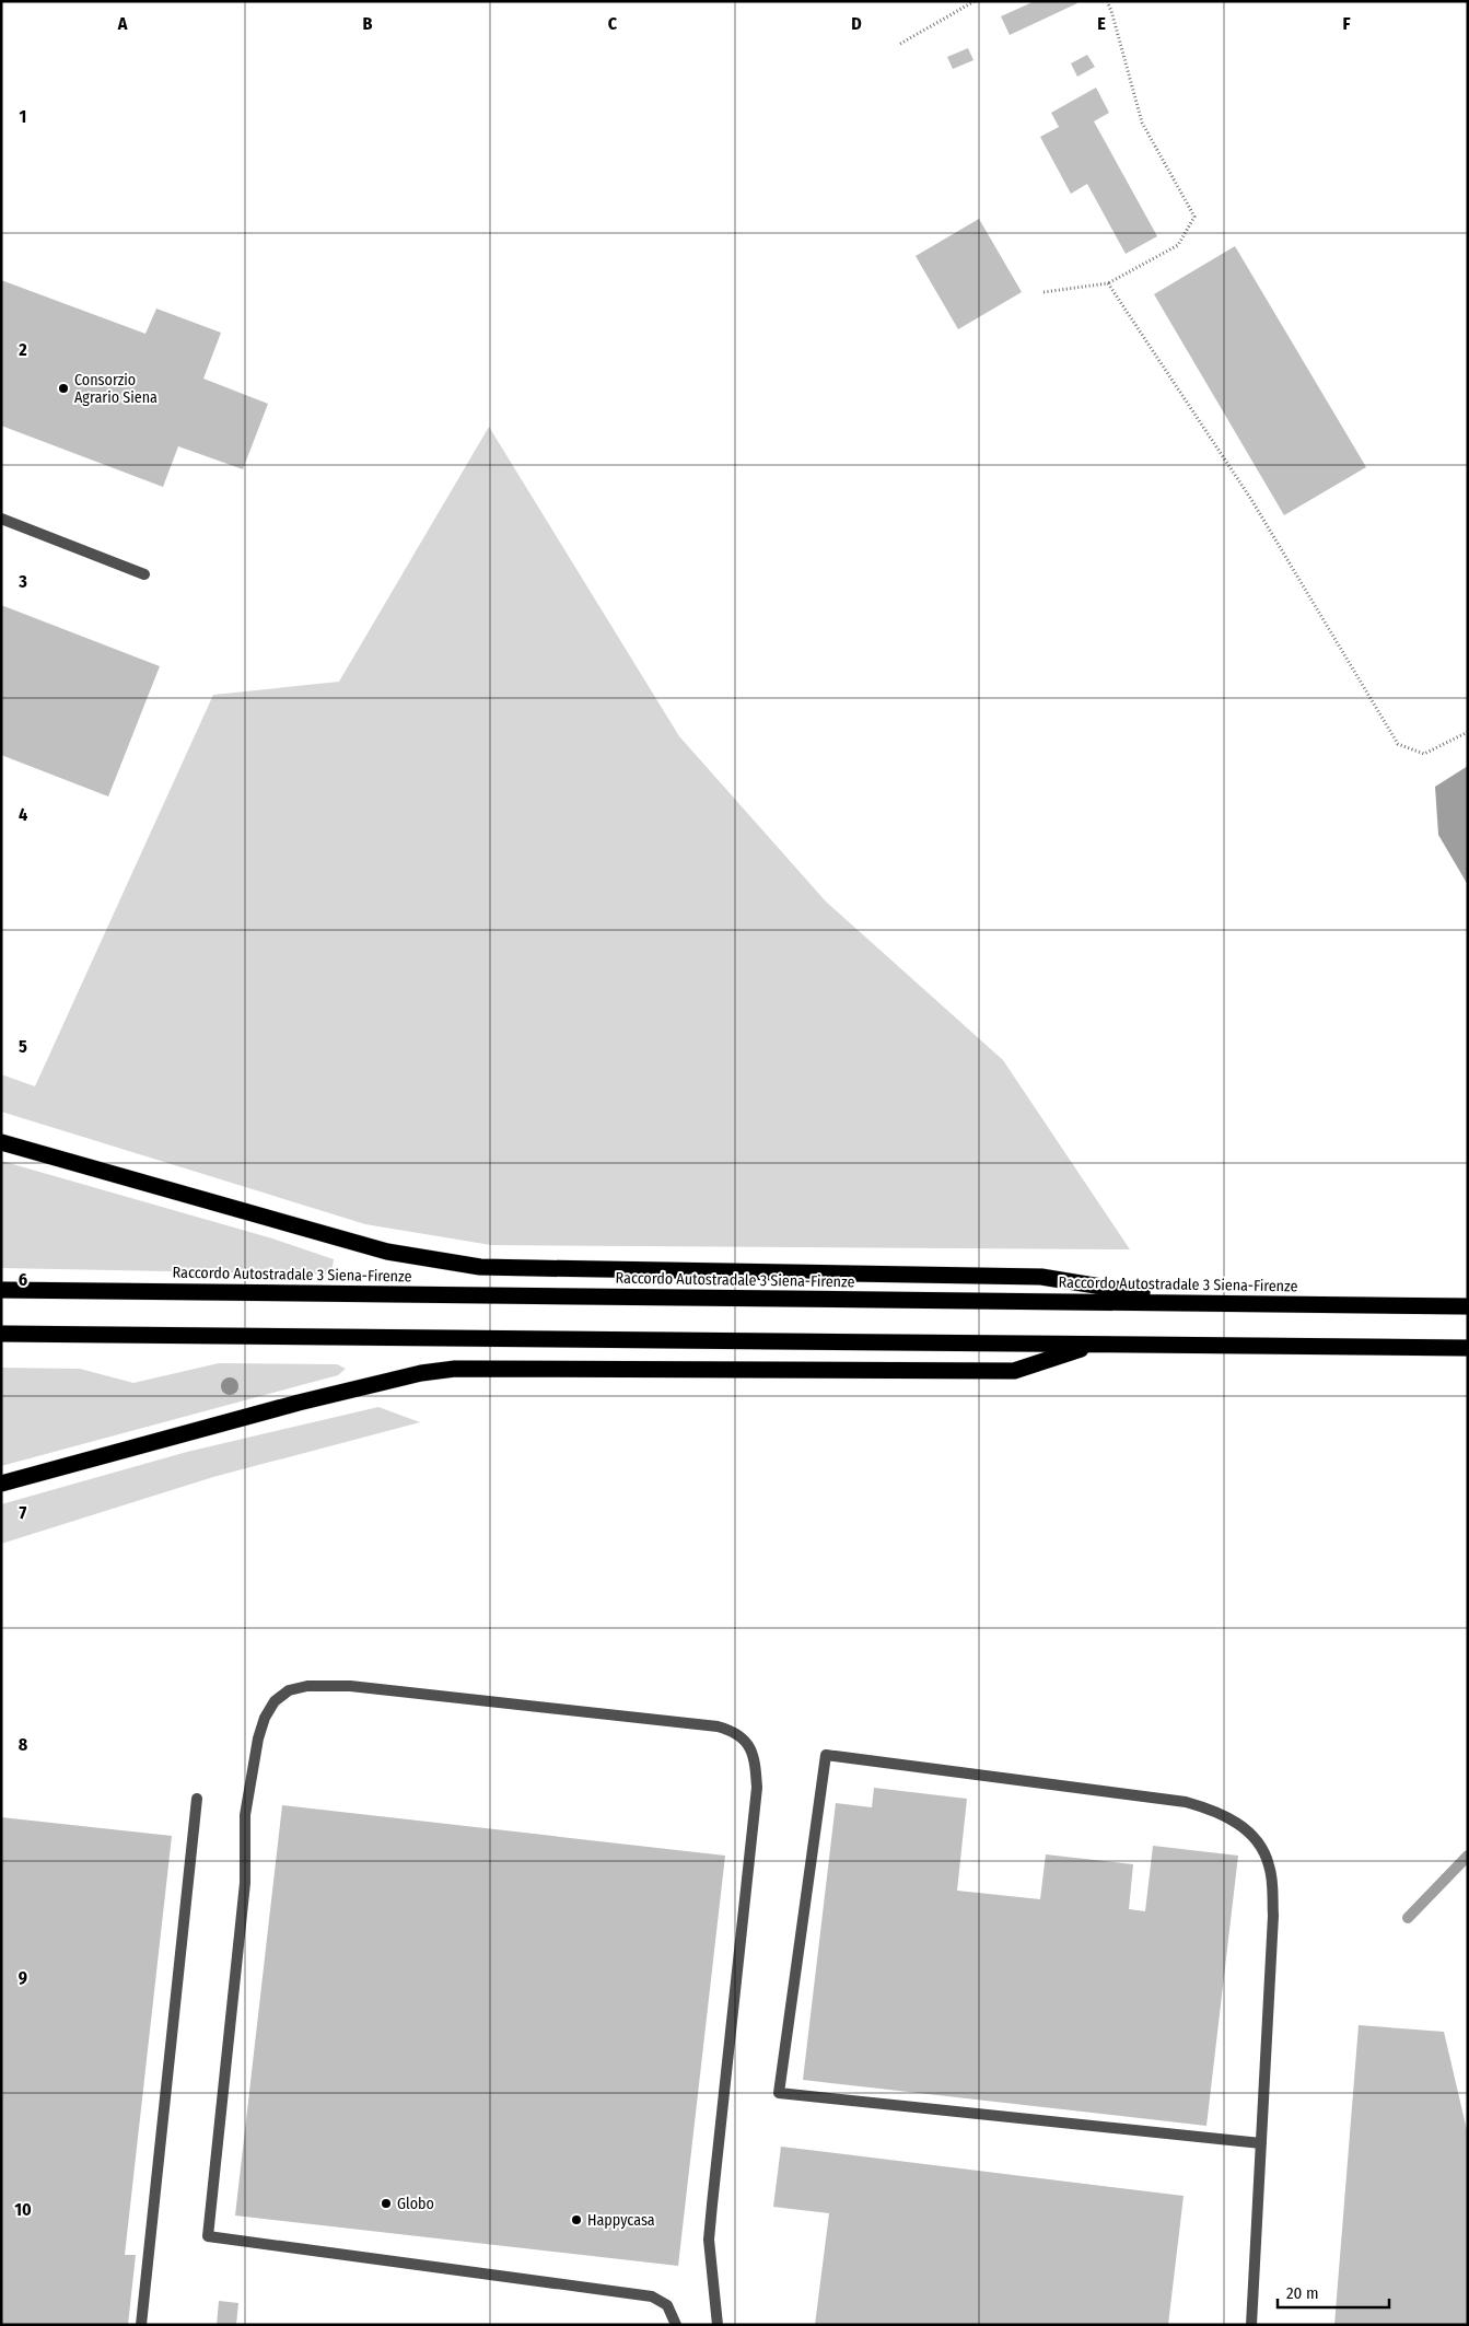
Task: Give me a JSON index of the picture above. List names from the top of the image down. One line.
{"streets":{"highway":["Raccordo Autostradale 3 Siena-Firenze"]},"places":["Consorzio Agrario Siena","Globo","Happycasa"],"scale_bar":"20 m","grid":{"columns":["A","B","C","D","E","F"],"rows":["1","2","3","4","5","6","7","8","9","10"]}}
